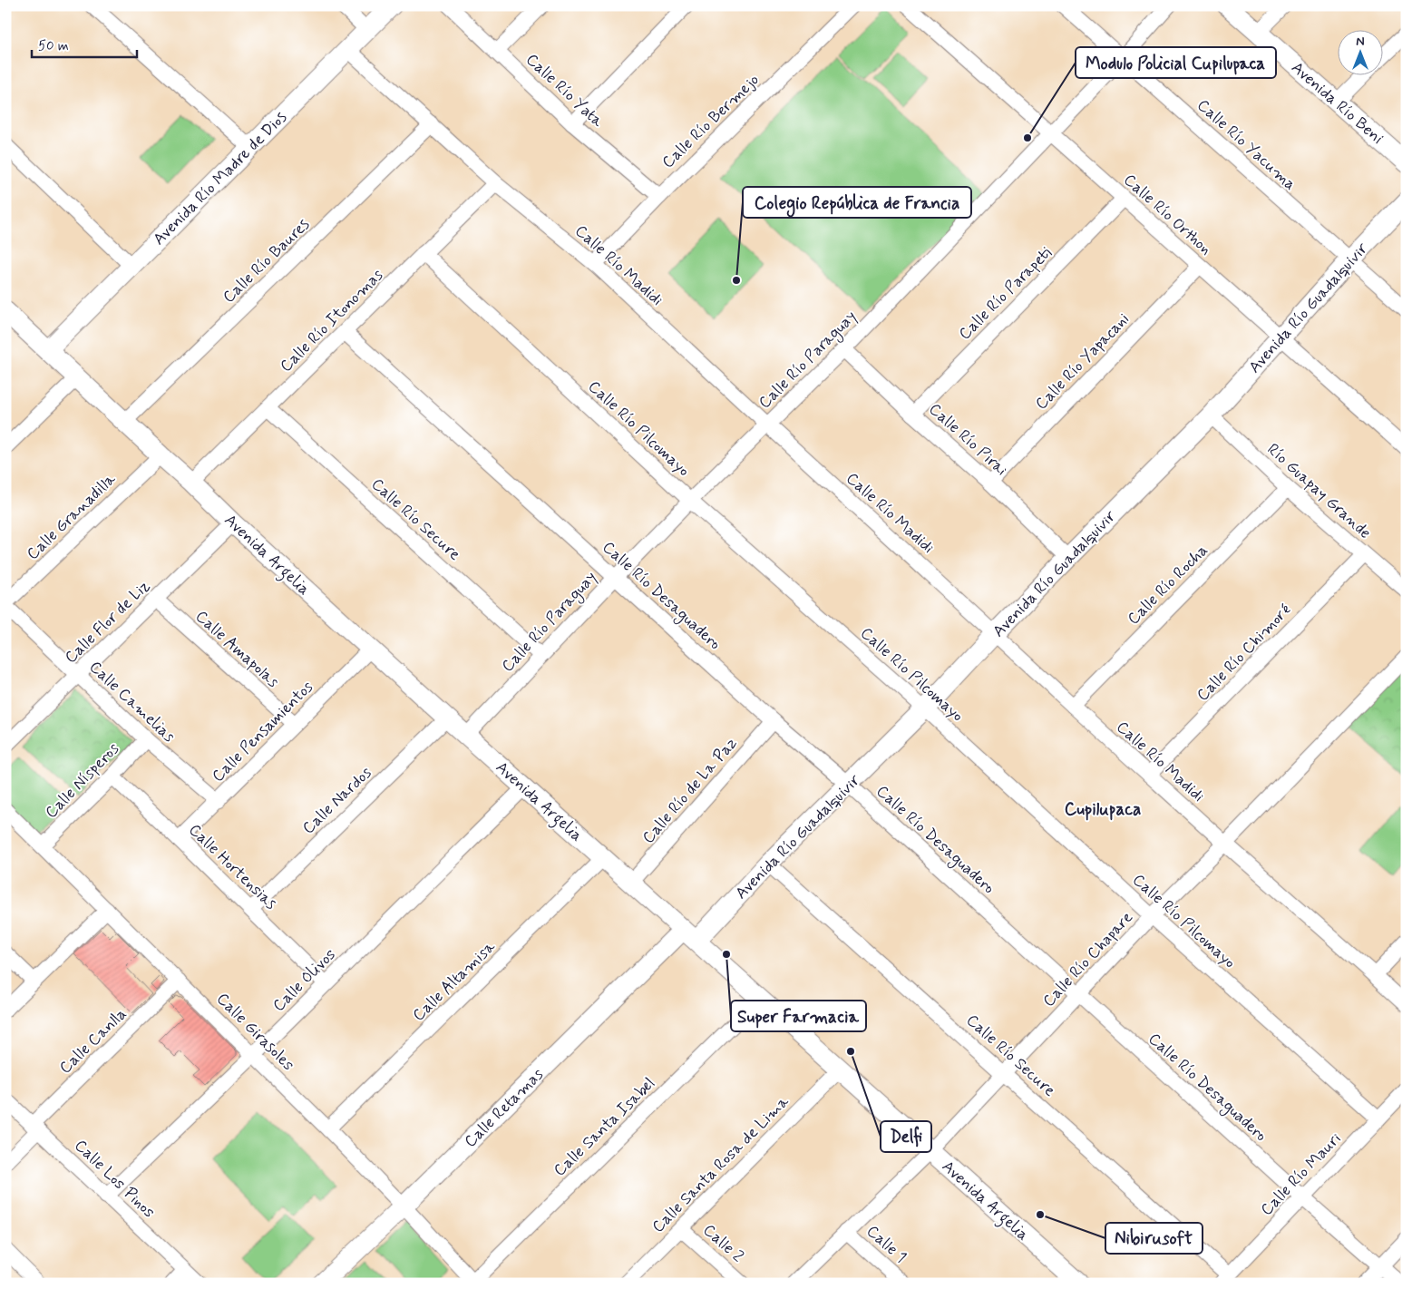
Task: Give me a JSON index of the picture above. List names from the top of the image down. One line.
{"streets":{"street":["Calle Río Yata","Avenida Río Beni","Calle Río Bermejo","Calle Río Yacuma","Avenida Río Madre de Dios","Calle Río Orthon","Calle Río Baures","Calle Río Madidi","Calle Río Parapeti","Avenida Río Guadalquivir","Calle Río Itonomas","Calle Río Paraguay","Calle Río Yapacani","Calle Río Pilcomayo","Calle Río Pirai","Río Guapay Grande","Calle Granadilla","Calle Río Secure","Avenida Argelia","Calle Río Rocha","Calle Río Desaguadero","Calle Flor de Liz","Calle Amapolas","Calle Río Chimoré","Calle Camelias","Calle Pensamientos","Calle Nísperos","Calle Río de La Paz","Calle Nardos","Calle Hortensias","Calle Río Chapare","Calle Olivos","Calle Altamisa","Calle Girasoles","Calle Canlla","Calle Retamas","Calle Santa Isabel","Calle Santa Rosa de Lima","Calle Río Mauri","Calle Los Pinos","Calle 2","Calle 1"]},"crossings":[["Calle Río Yata","Calle Río Bermejo"],["Calle Río Bermejo","Calle Río Madidi"],["Calle Río Yacuma","Avenida Río Guadalquivir"],["Calle Río Yacuma","Calle Río Paraguay"],["Avenida Río Madre de Dios","Calle Río Madidi"],["Avenida Río Madre de Dios","Avenida Argelia"],["Calle Río Orthon","Calle Río Parapeti"],["Calle Río Orthon","Avenida Río Guadalquivir"],["Calle Río Orthon","Calle Río Paraguay"],["Calle Río Orthon","Calle Río Yapacani"],["Calle Río Baures","Calle Río Madidi"],["Calle Río Baures","Avenida Argelia"],["Calle Río Madidi","Avenida Río Guadalquivir"],["Calle Río Madidi","Calle Río Itonomas"],["Calle Río Madidi","Calle Río Paraguay"],["Calle Río Madidi","Calle Río Rocha"],["Calle Río Madidi","Calle Río Chimoré"],["Calle Río Madidi","Calle Río Chapare"],["Calle Río Parapeti","Calle Río Pirai"],["Avenida Río Guadalquivir","Calle Río Pilcomayo"],["Avenida Río Guadalquivir","Calle Río Pirai"],["Avenida Río Guadalquivir","Río Guapay Grande"],["Avenida Río Guadalquivir","Calle Río Secure"],["Avenida Río Guadalquivir","Avenida Argelia"],["Avenida Río Guadalquivir","Calle Río Desaguadero"],["Avenida Río Guadalquivir","Calle Retamas"],["Calle Río Itonomas","Calle Río Pilcomayo"],["Calle Río Itonomas","Calle Río Secure"],["Calle Río Itonomas","Avenida Argelia"],["Calle Río Itonomas","Calle Río Desaguadero"],["Calle Río Paraguay","Calle Río Pilcomayo"],["Calle Río Paraguay","Calle Río Pirai"],["Calle Río Paraguay","Calle Río Secure"],["Calle Río Paraguay","Avenida Argelia"],["Calle Río Paraguay","Calle Río Desaguadero"],["Calle Río Yapacani","Calle Río Pirai"],["Calle Río Pilcomayo","Calle Río Chapare"],["Calle Río Pilcomayo","Calle Río Mauri"],["Río Guapay Grande","Calle Río Rocha"],["Río Guapay Grande","Calle Río Chimoré"],["Calle Granadilla","Avenida Argelia"],["Calle Granadilla","Calle Camelias"],["Calle Río Secure","Calle Río Chapare"],["Calle Río Secure","Calle Río Mauri"],["Avenida Argelia","Calle Flor de Liz"],["Avenida Argelia","Calle Pensamientos"],["Avenida Argelia","Calle Río de La Paz"],["Avenida Argelia","Calle Nardos"],["Avenida Argelia","Calle Río Chapare"],["Avenida Argelia","Calle Olivos"],["Avenida Argelia","Calle Altamisa"],["Avenida Argelia","Calle Retamas"],["Avenida Argelia","Calle Santa Isabel"],["Avenida Argelia","Calle Santa Rosa de Lima"],["Calle Río Desaguadero","Calle Río de La Paz"],["Calle Río Desaguadero","Calle Río Chapare"],["Calle Río Desaguadero","Calle Río Mauri"],["Calle Flor de Liz","Calle Amapolas"],["Calle Flor de Liz","Calle Camelias"],["Calle Amapolas","Calle Pensamientos"],["Calle Camelias","Calle Pensamientos"],["Calle Camelias","Calle Nísperos"],["Calle Pensamientos","Calle Hortensias"],["Calle Nísperos","Calle Hortensias"],["Calle Nísperos","Calle Girasoles"],["Calle Nardos","Calle Hortensias"],["Calle Hortensias","Calle Olivos"],["Calle Río Chapare","Calle 1"],["Calle Olivos","Calle Girasoles"],["Calle Olivos","Calle Los Pinos"],["Calle Altamisa","Calle Girasoles"],["Calle Girasoles","Calle Canlla"],["Calle Girasoles","Calle Retamas"],["Calle Girasoles","Calle Santa Isabel"],["Calle Canlla","Calle Los Pinos"],["Calle Santa Rosa de Lima","Calle 2"]],"districts":["Cupilupaca"],"places":["Modulo Policial Cupilupaca","Colegio República de Francia","Super Farmacia","Delfi","Nibirusoft"],"scale_bar":"50 m","north":"top"}
